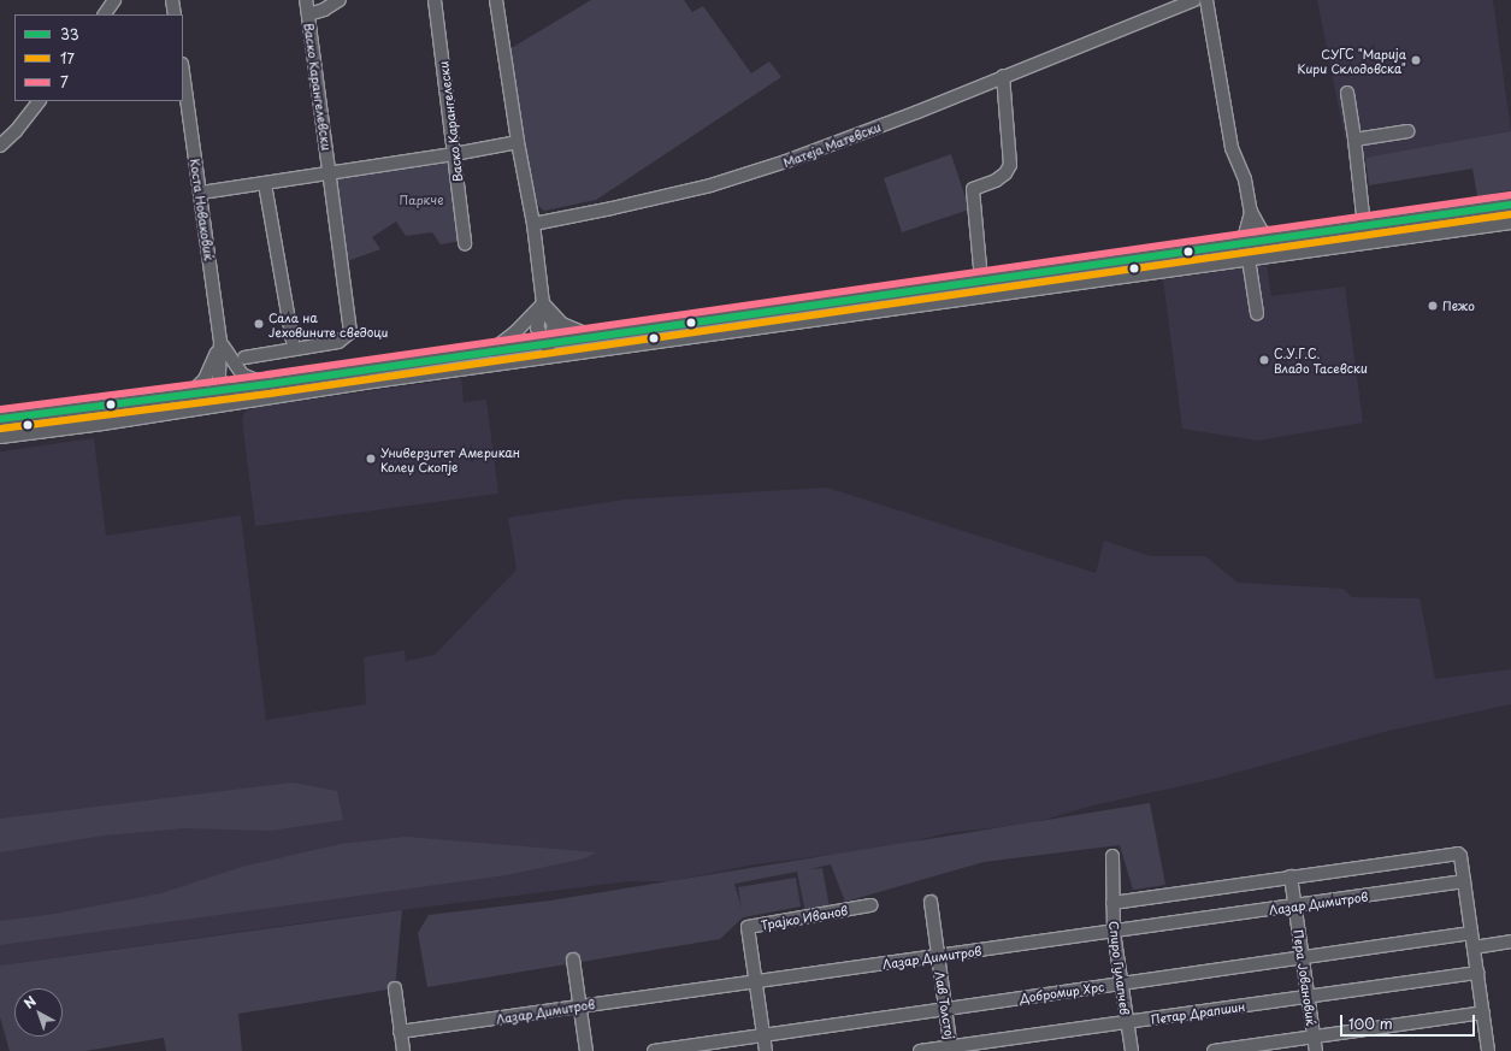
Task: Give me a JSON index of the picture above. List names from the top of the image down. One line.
{"streets":{"street":["Васко Карангелевски","Васко Карангелески","Матеја Матевски","Коста Новаковиќ","Лазар Димитров","Трајко Иванов","Спиро Гулапчев","Пера Јовановиќ","Добромир Хрс","Лав Толстој","Петар Драпшин"]},"crossings":[["Лазар Димитров","Трајко Иванов"],["Лазар Димитров","Спиро Гулапчев"],["Лазар Димитров","Пера Јовановиќ"],["Лазар Димитров","Лав Толстој"],["Трајко Иванов","Добромир Хрс"],["Спиро Гулапчев","Добромир Хрс"],["Спиро Гулапчев","Петар Драпшин"],["Пера Јовановиќ","Добромир Хрс"],["Пера Јовановиќ","Петар Драпшин"],["Добромир Хрс","Лав Толстој"],["Лав Толстој","Петар Драпшин"]],"parks":["Паркче"],"places":["СУГС \"Марија Кири Склодовска\"","Пежо","Сала на Јеховините сведоци","С.У.Г.С. Владо Тасевски","Универзитет Американ Колеџ Скопје"],"lines":["transit line 7","transit line 33","transit line 17"],"legend":["33","17","7"],"scale_bar":"100 m","north":"top left"}
